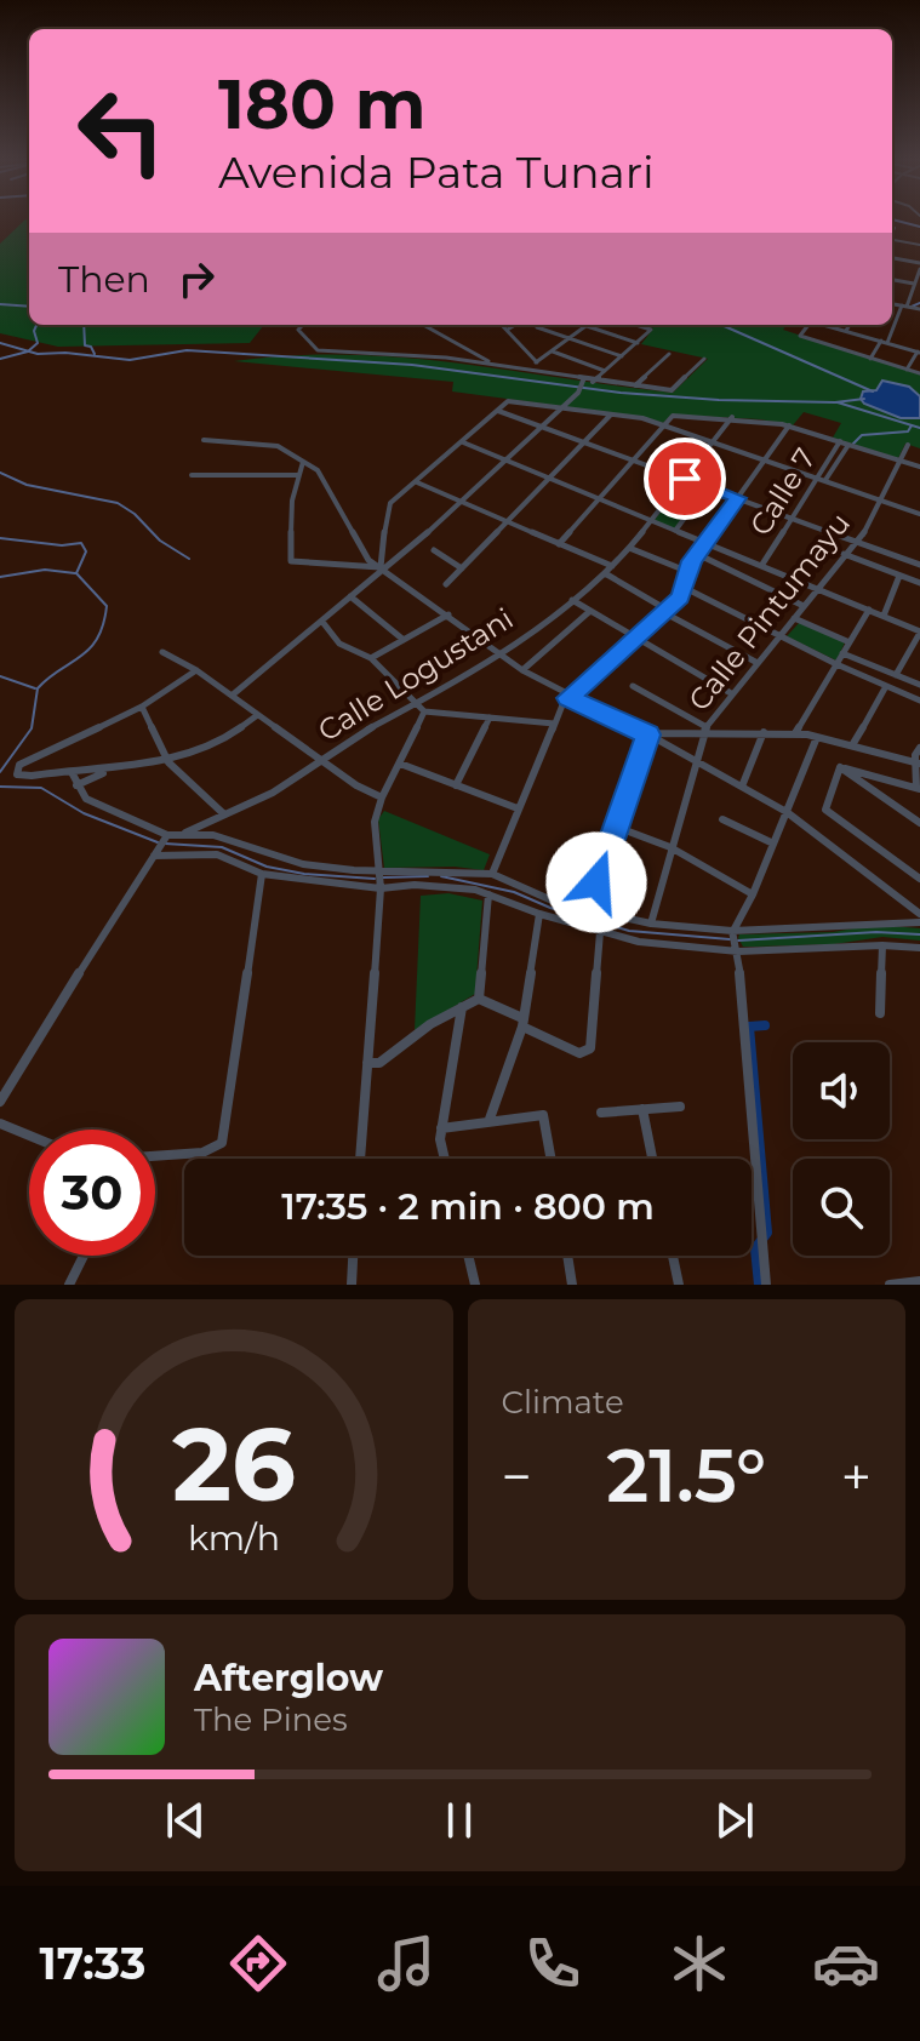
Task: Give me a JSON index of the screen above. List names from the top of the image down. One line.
{"streets":{"street":["Calle 7","Calle Pintumayu","Calle Logustani"]},"page":{"turn":["180 m","Avenida Pata Tunari"],"then":"Then","limit":"30","trip":"17:35 · 2 min · 800 m","tile":"Climate","heat":["−","21.5°","+"],"song":["Afterglow","The Pines"],"tabs":"17:33","gauge":["26","km/h"]}}
